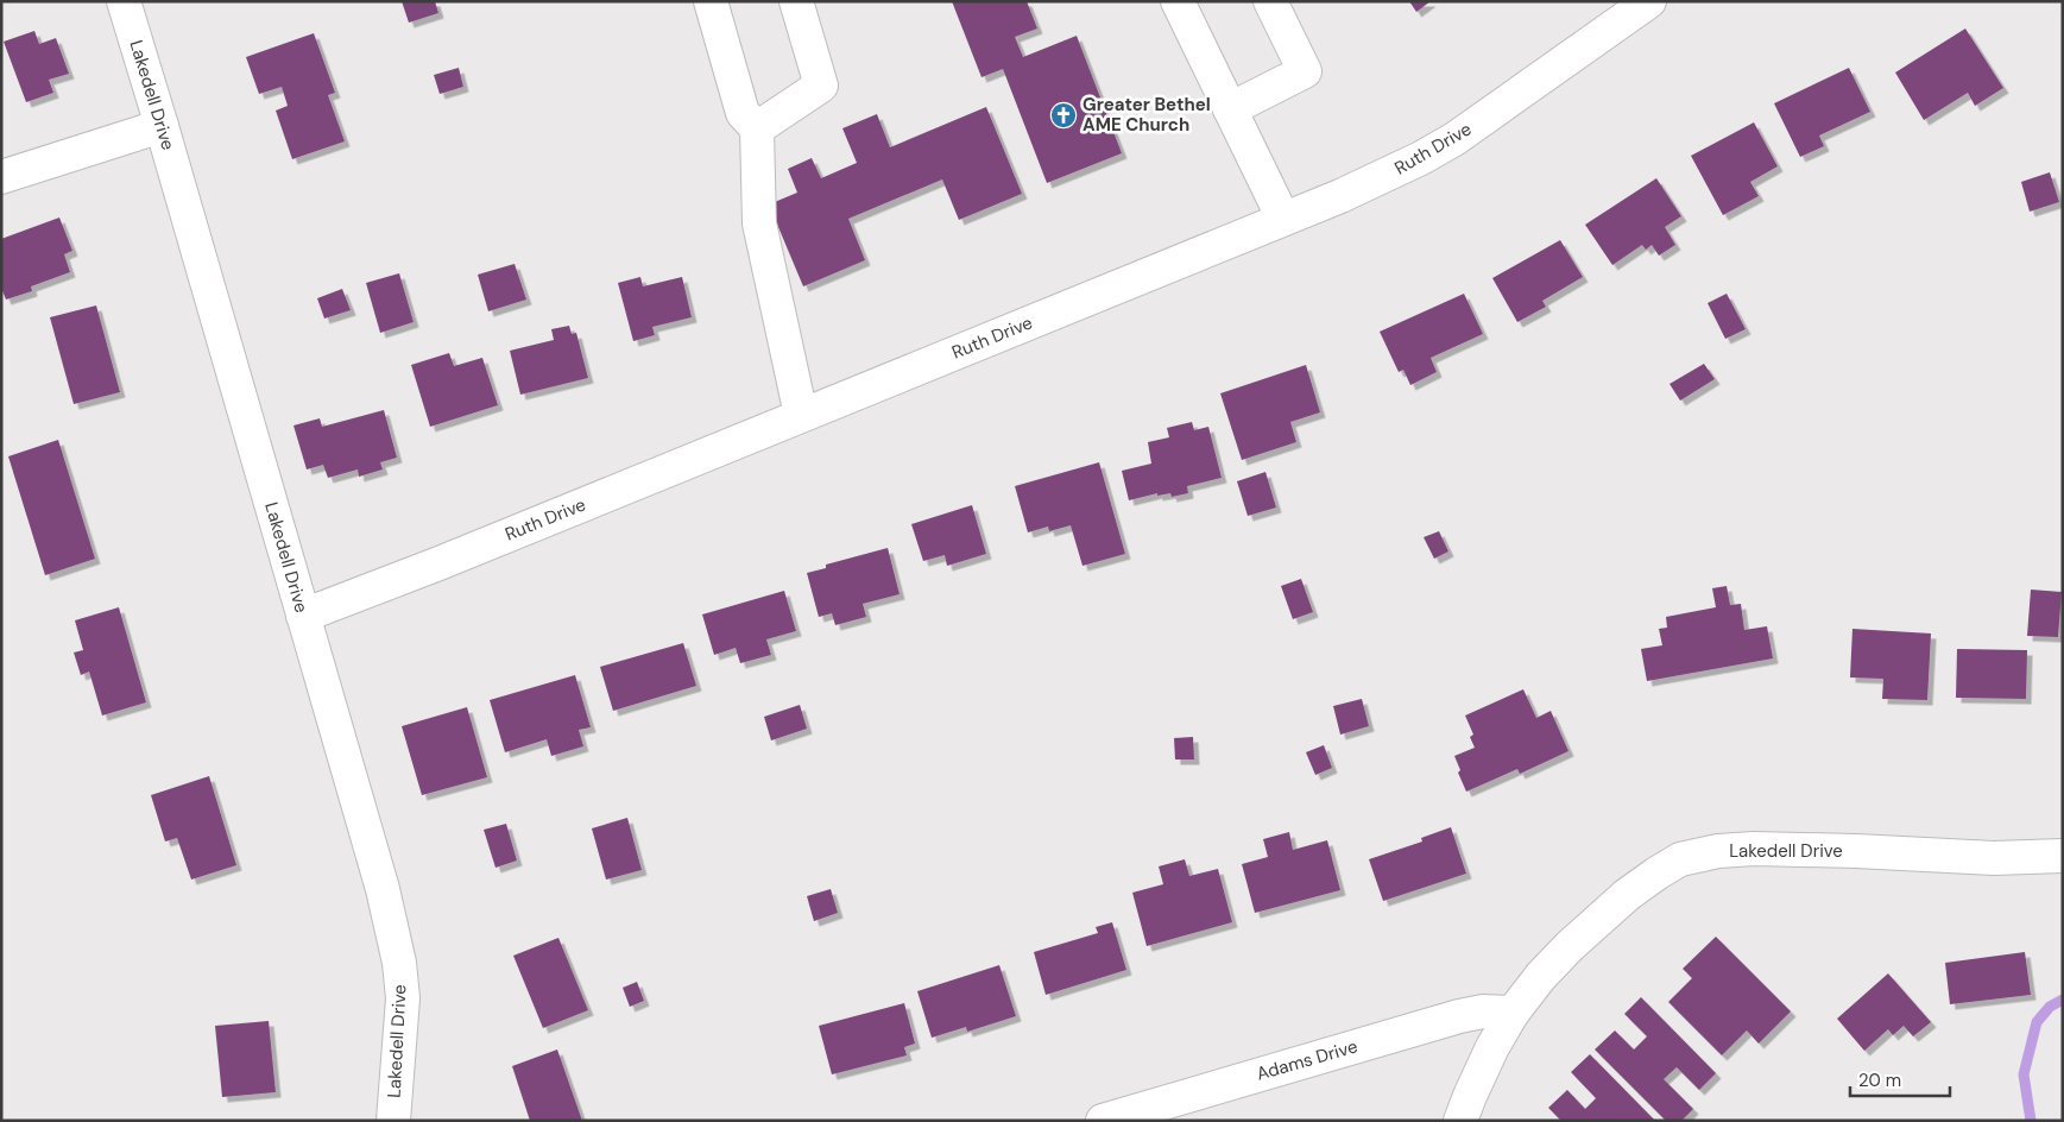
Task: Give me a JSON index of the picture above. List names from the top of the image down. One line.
{"streets":{"street":["Lakedell Drive","Ruth Drive","Adams Drive"]},"crossings":[["Lakedell Drive","Ruth Drive"],["Lakedell Drive","Adams Drive"]],"places":{"church":["Greater Bethel AME Church"]},"scale_bar":"20 m"}
